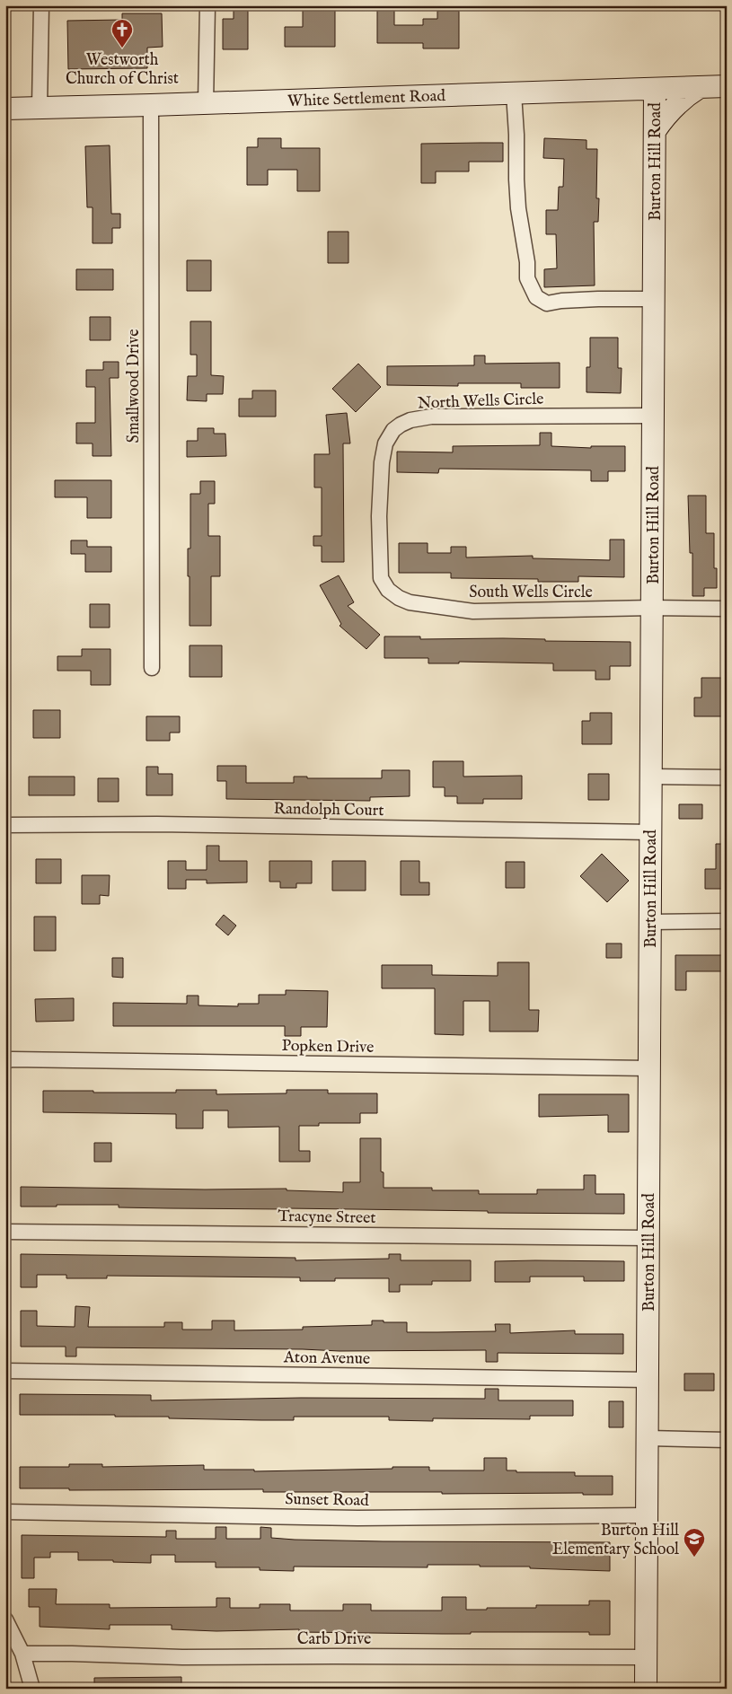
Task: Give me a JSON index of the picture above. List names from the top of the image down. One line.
{"streets":{"street":["White Settlement Road","Burton Hill Road","Smallwood Drive","North Wells Circle","South Wells Circle","Randolph Court","Popken Drive","Tracyne Street","Aton Avenue","Sunset Road","Carb Drive"]},"crossings":[["White Settlement Road","Burton Hill Road"],["White Settlement Road","Smallwood Drive"],["Burton Hill Road","North Wells Circle"],["Burton Hill Road","South Wells Circle"],["Burton Hill Road","Randolph Court"],["Burton Hill Road","Popken Drive"],["Burton Hill Road","Tracyne Street"],["Burton Hill Road","Aton Avenue"],["Burton Hill Road","Sunset Road"],["Burton Hill Road","Carb Drive"],["North Wells Circle","South Wells Circle"]],"places":{"church":["Westworth Church of Christ"],"school or university":["Burton Hill Elementary School"]}}
